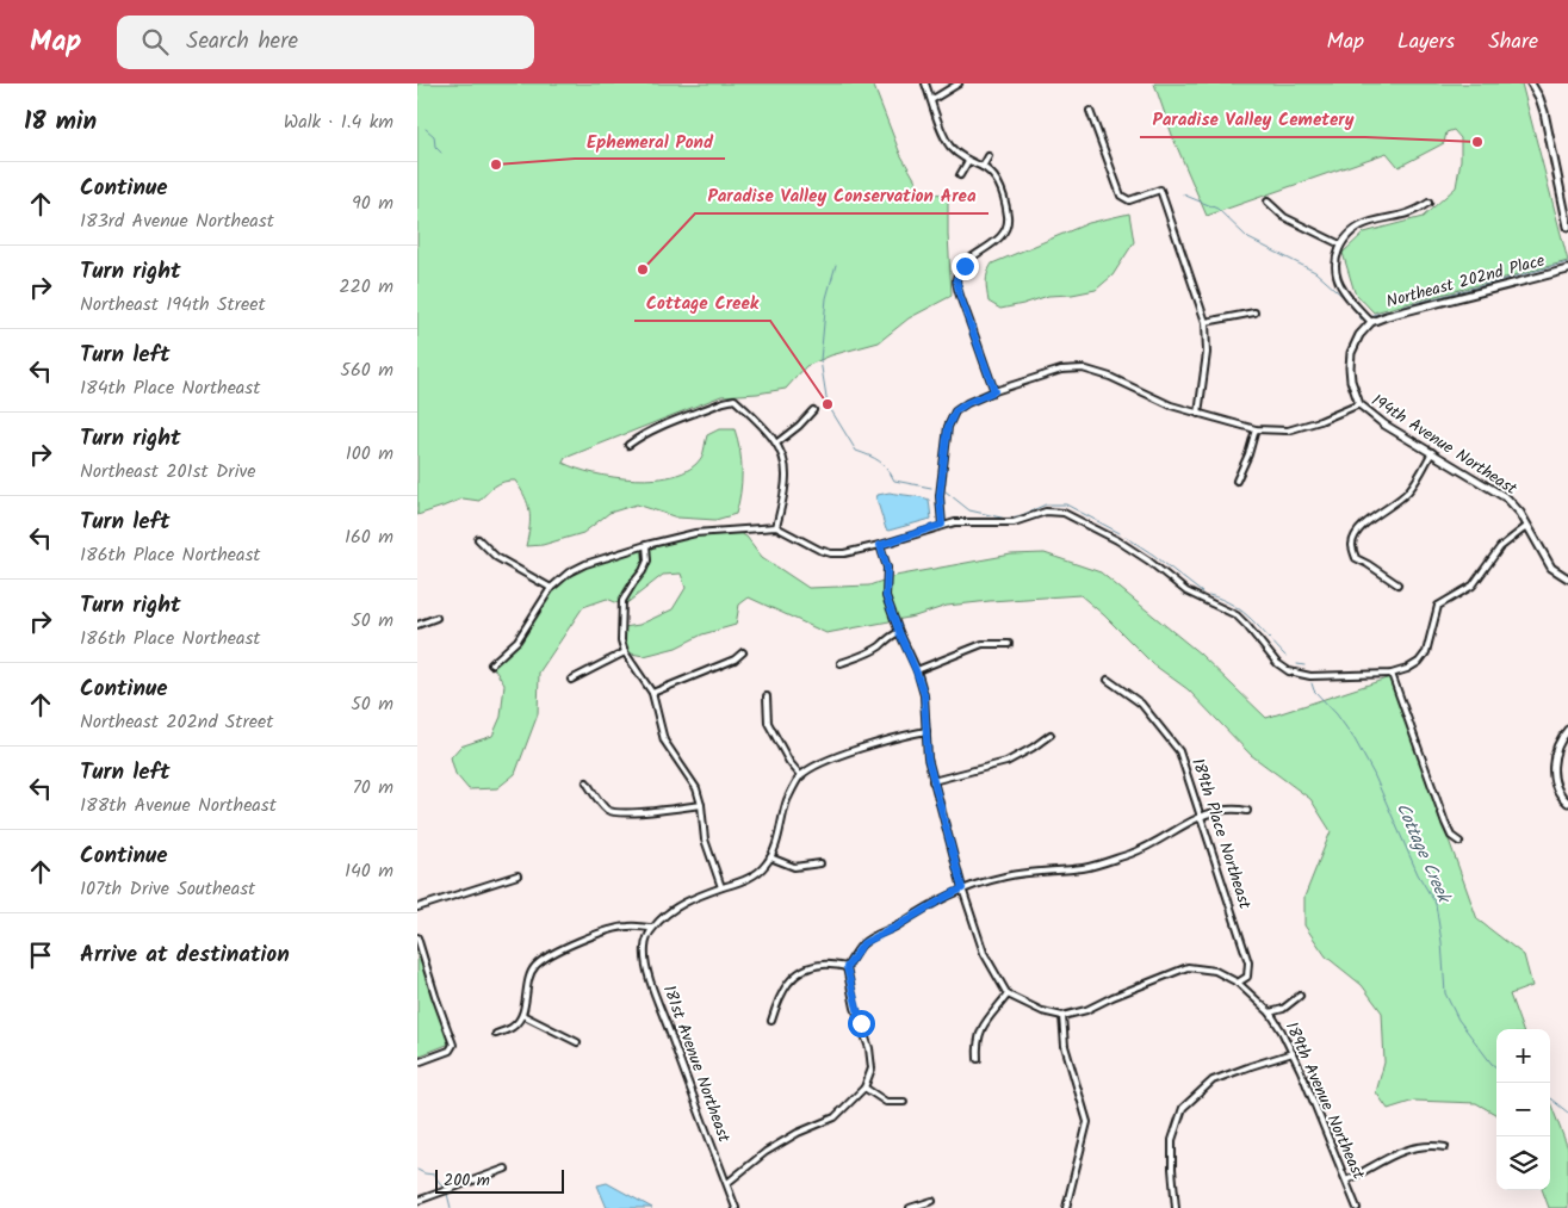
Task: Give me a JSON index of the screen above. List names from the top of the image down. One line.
{"streets":{"street":["Northeast 202nd Place","194th Avenue Northeast","189th Place Northeast","181st Avenue Northeast","189th Avenue Northeast"]},"crossings":[["Northeast 202nd Place","194th Avenue Northeast"],["189th Place Northeast","189th Avenue Northeast"]],"water":["Cottage Creek"],"places":["Paradise Valley Cemetery","Ephemeral Pond","Paradise Valley Conservation Area","Cottage Creek"],"scale_bar":"200 m","page":{"header":"Map","search":"Search here","nav":["Map","Layers","Share"],"heading":["18 min","Walk · 1.4 km"],"list":[["Continue","183rd Avenue Northeast","90 m"],["Turn right","Northeast 194th Street","220 m"],["Turn left","184th Place Northeast","560 m"],["Turn right","Northeast 201st Drive","100 m"],["Turn left","186th Place Northeast","160 m"],["Turn right","186th Place Northeast","50 m"],["Continue","Northeast 202nd Street","50 m"],["Turn left","188th Avenue Northeast","70 m"],["Continue","107th Drive Southeast","140 m"],"Arrive at destination"],"map_buttons":["+","−"],"scale":"200 m"}}
